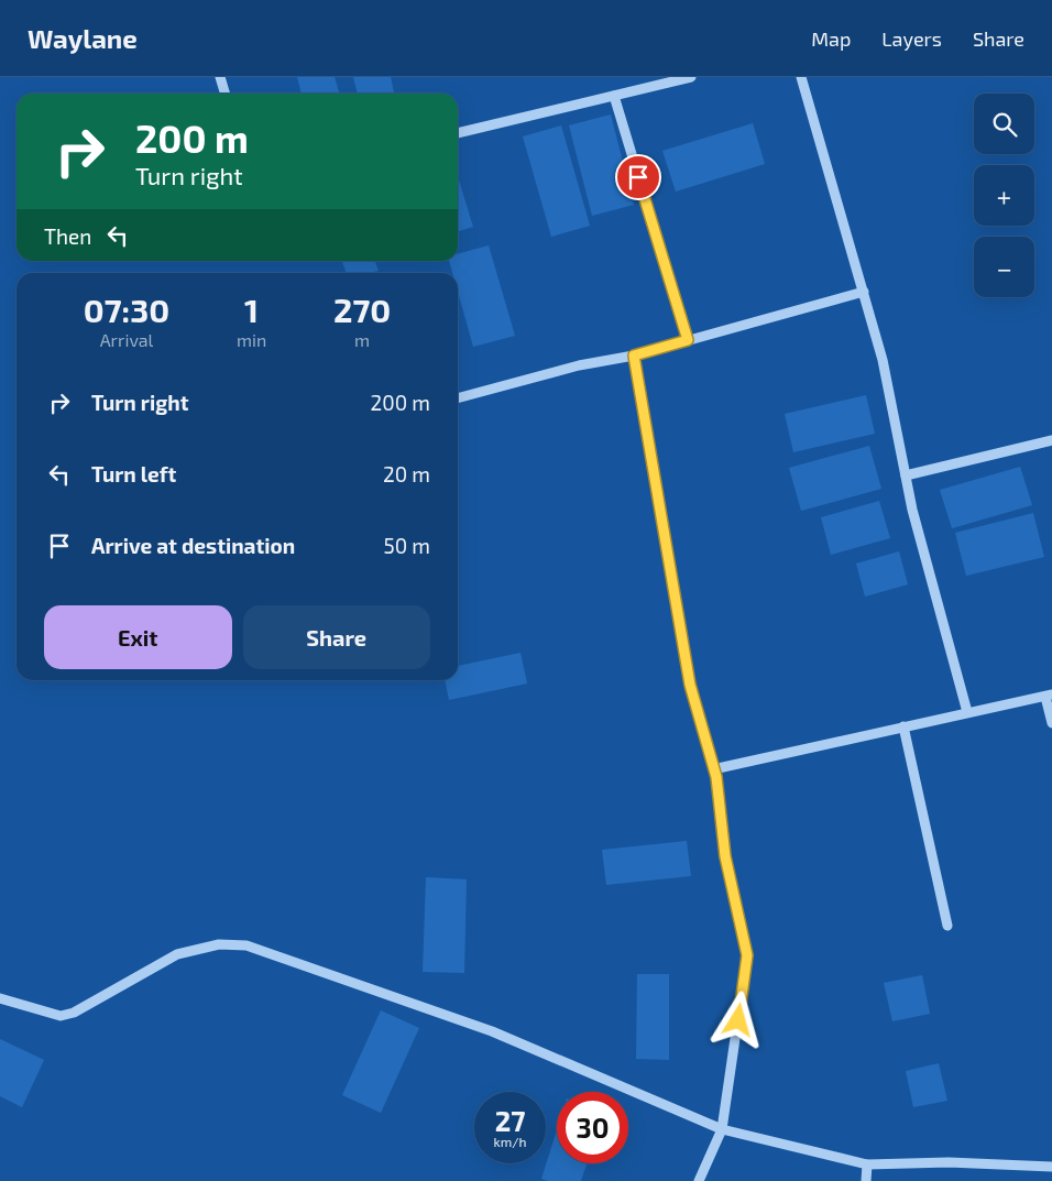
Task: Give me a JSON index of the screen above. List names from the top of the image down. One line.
{"page":{"header":"Waylane","nav":["Map","Layers","Share"],"map_buttons":["+","−"],"turn":["200 m","Turn right"],"then":"Then","eta":["07:30","Arrival","1","min","270","m"],"list":[{"name":"Turn right","value":"200 m"},{"name":"Turn left","value":"20 m"},{"name":"Arrive at destination","value":"50 m"}],"buttons":["Exit","Share"],"speed":"27 km/h","limit":"30"}}
